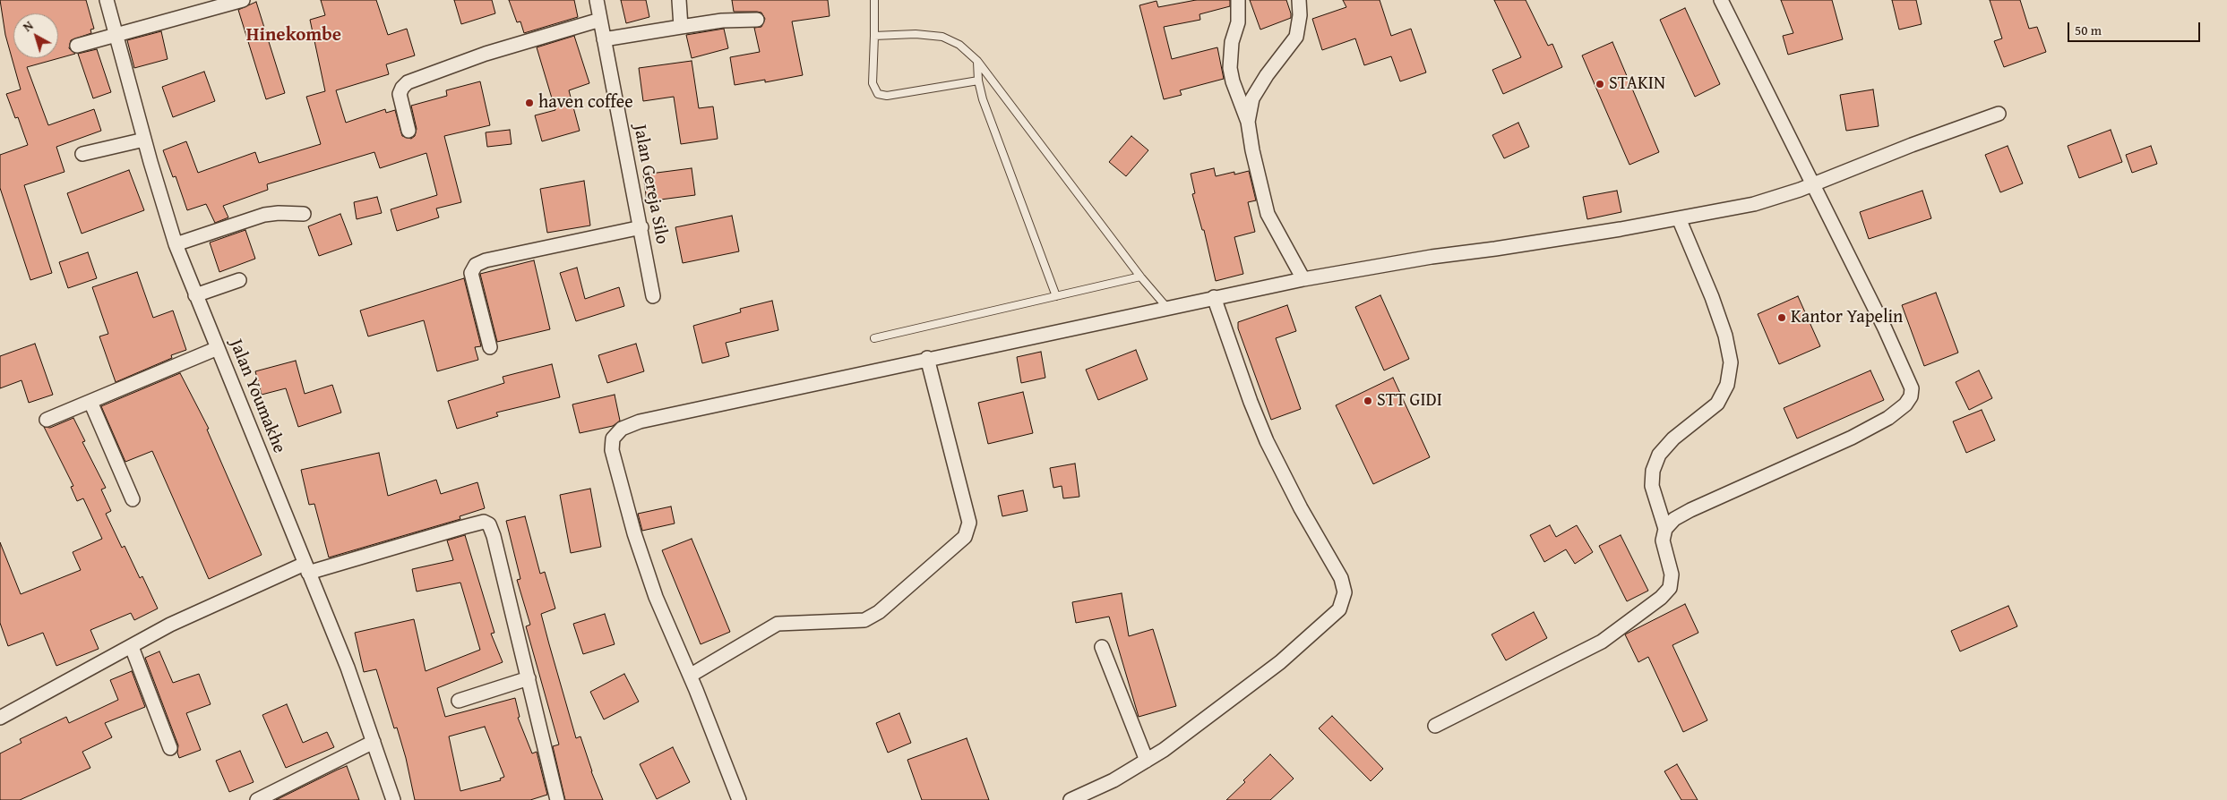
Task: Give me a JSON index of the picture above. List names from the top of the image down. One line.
{"streets":{"street":["Jalan Gereja Silo","Jalan Youmakhe"]},"districts":["Hinekombe"],"places":["STAKIN","haven coffee","Kantor Yapelin","STT GIDI"],"scale_bar":"50 m","north":"top left"}
